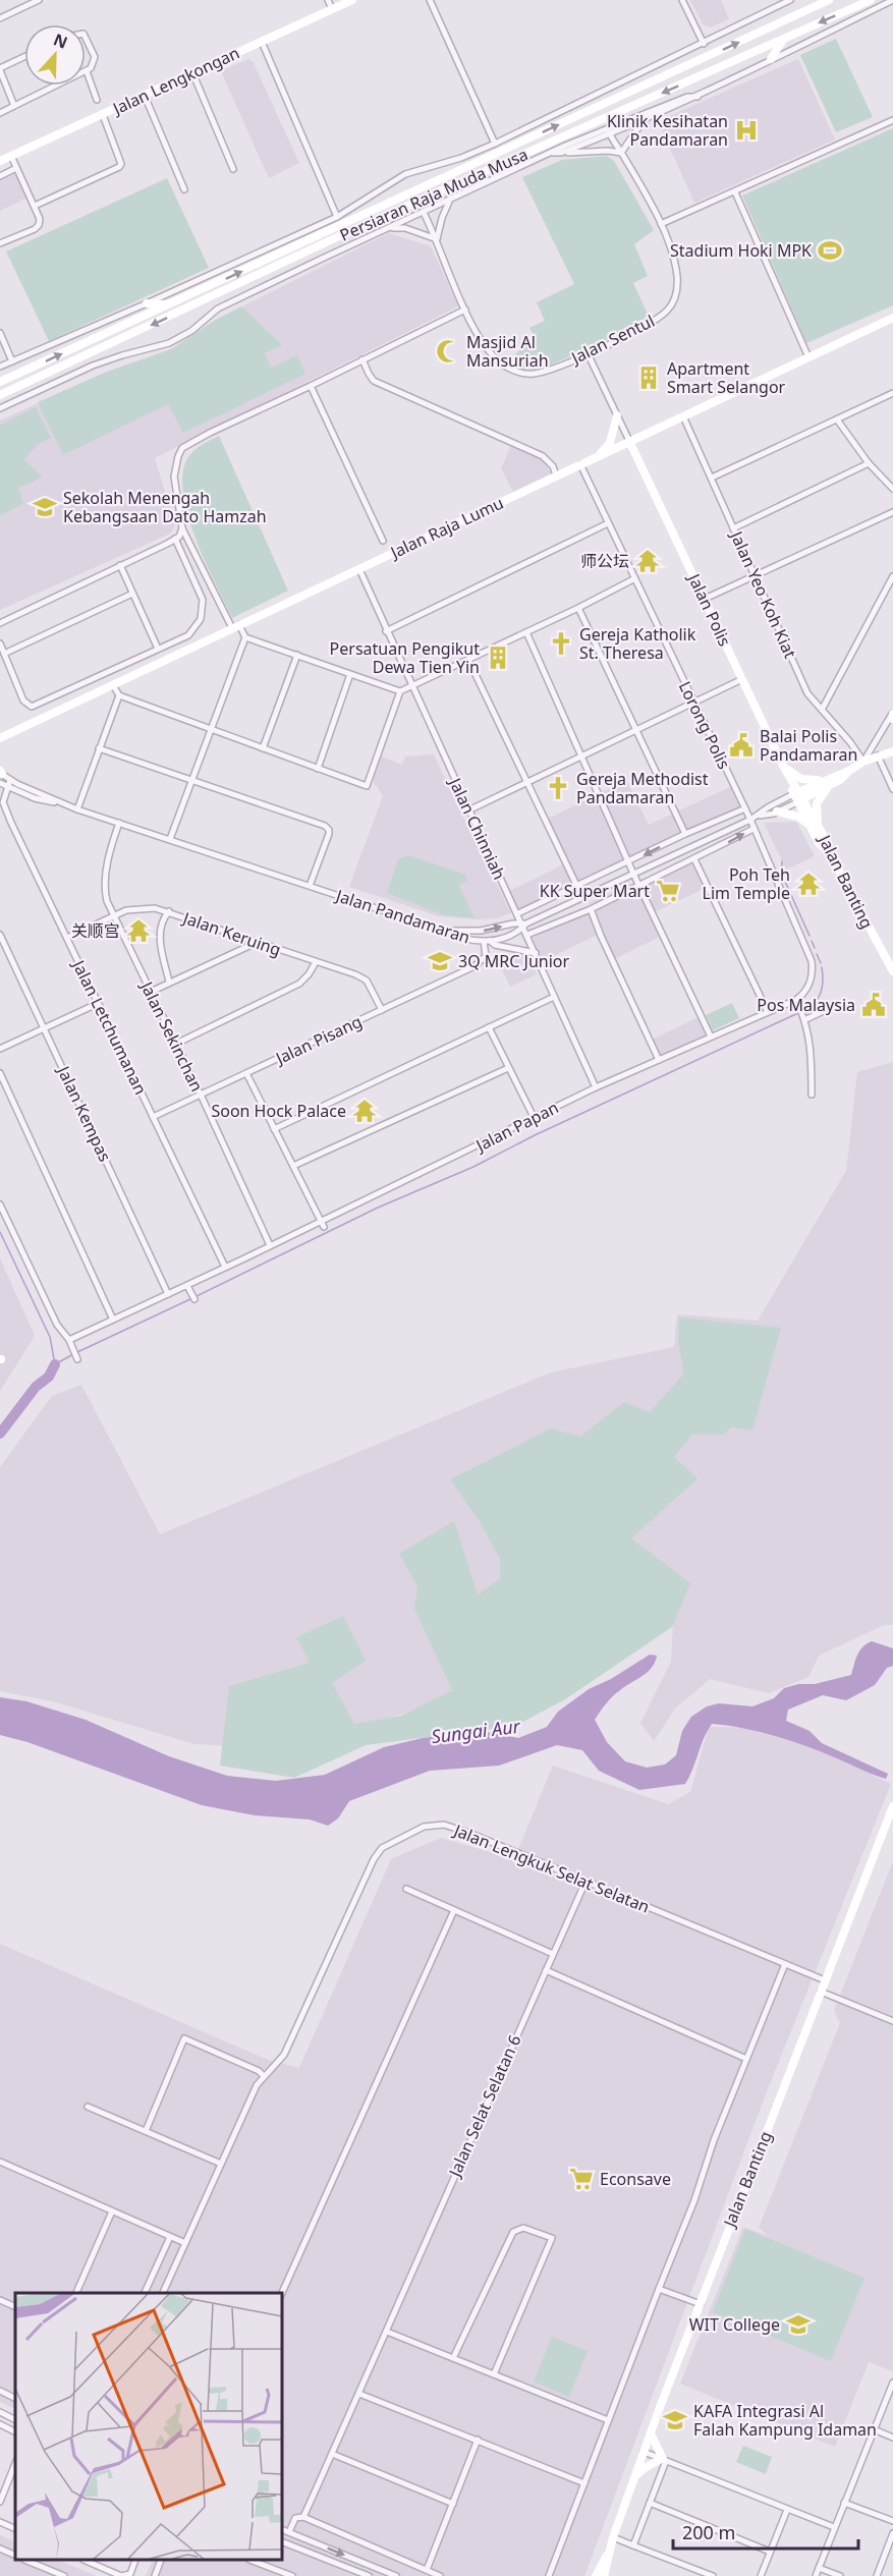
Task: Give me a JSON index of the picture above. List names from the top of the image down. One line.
{"streets":{"main road":["Jalan Lengkongan","Persiaran Raja Muda Musa","Jalan Raja Lumu","Jalan Polis","Jalan Banting"],"street":["Jalan Sentul","Jalan Yeo Koh Kiat","Lorong Polis","Jalan Chinniah","Jalan Pandamaran","Jalan Keruing","Jalan Letchumanan","Jalan Sekinchan","Jalan Pisang","Jalan Kempas","Jalan Papan","Jalan Lengkuk Selat Selatan","Jalan Selat Selatan 6"]},"crossings":[["Jalan Raja Lumu","Jalan Yeo Koh Kiat"],["Jalan Raja Lumu","Jalan Polis"],["Jalan Raja Lumu","Lorong Polis"],["Jalan Raja Lumu","Jalan Chinniah"],["Jalan Polis","Jalan Banting"],["Jalan Polis","Jalan Pandamaran"],["Lorong Polis","Jalan Pandamaran"],["Jalan Chinniah","Jalan Pandamaran"],["Jalan Chinniah","Jalan Papan"],["Jalan Banting","Jalan Pandamaran"],["Jalan Banting","Jalan Lengkuk Selat Selatan"],["Jalan Pandamaran","Jalan Letchumanan"],["Jalan Pandamaran","Jalan Sekinchan"],["Jalan Pandamaran","Jalan Pisang"],["Jalan Keruing","Jalan Letchumanan"],["Jalan Keruing","Jalan Sekinchan"],["Jalan Keruing","Jalan Pisang"],["Jalan Letchumanan","Jalan Pisang"],["Jalan Letchumanan","Jalan Papan"],["Jalan Sekinchan","Jalan Pisang"],["Jalan Sekinchan","Jalan Papan"],["Jalan Kempas","Jalan Papan"],["Jalan Lengkuk Selat Selatan","Jalan Selat Selatan 6"]],"water":["Sungai Aur"],"places":{"hospital":["Klinik Kesihatan Pandamaran"],"sports":["Stadium Hoki MPK"],"mosque":["Masjid Al Mansuriah"],"building":["Apartment Smart Selangor","Persatuan Pengikut Dewa Tien Yin"],"school or university":["Sekolah Menengah Kebangsaan Dato Hamzah","3Q MRC Junior","WIT College","KAFA Integrasi Al Falah Kampung Idaman"],"temple":["师公坛","Poh Teh Lim Temple","关顺宫","Soon Hock Palace"],"church":["Gereja Katholik St. Theresa","Gereja Methodist Pandamaran"],"public building":["Balai Polis Pandamaran","Pos Malaysia"],"supermarket":["KK Super Mart","Econsave"]},"scale_bar":"200 m","north":"top"}
